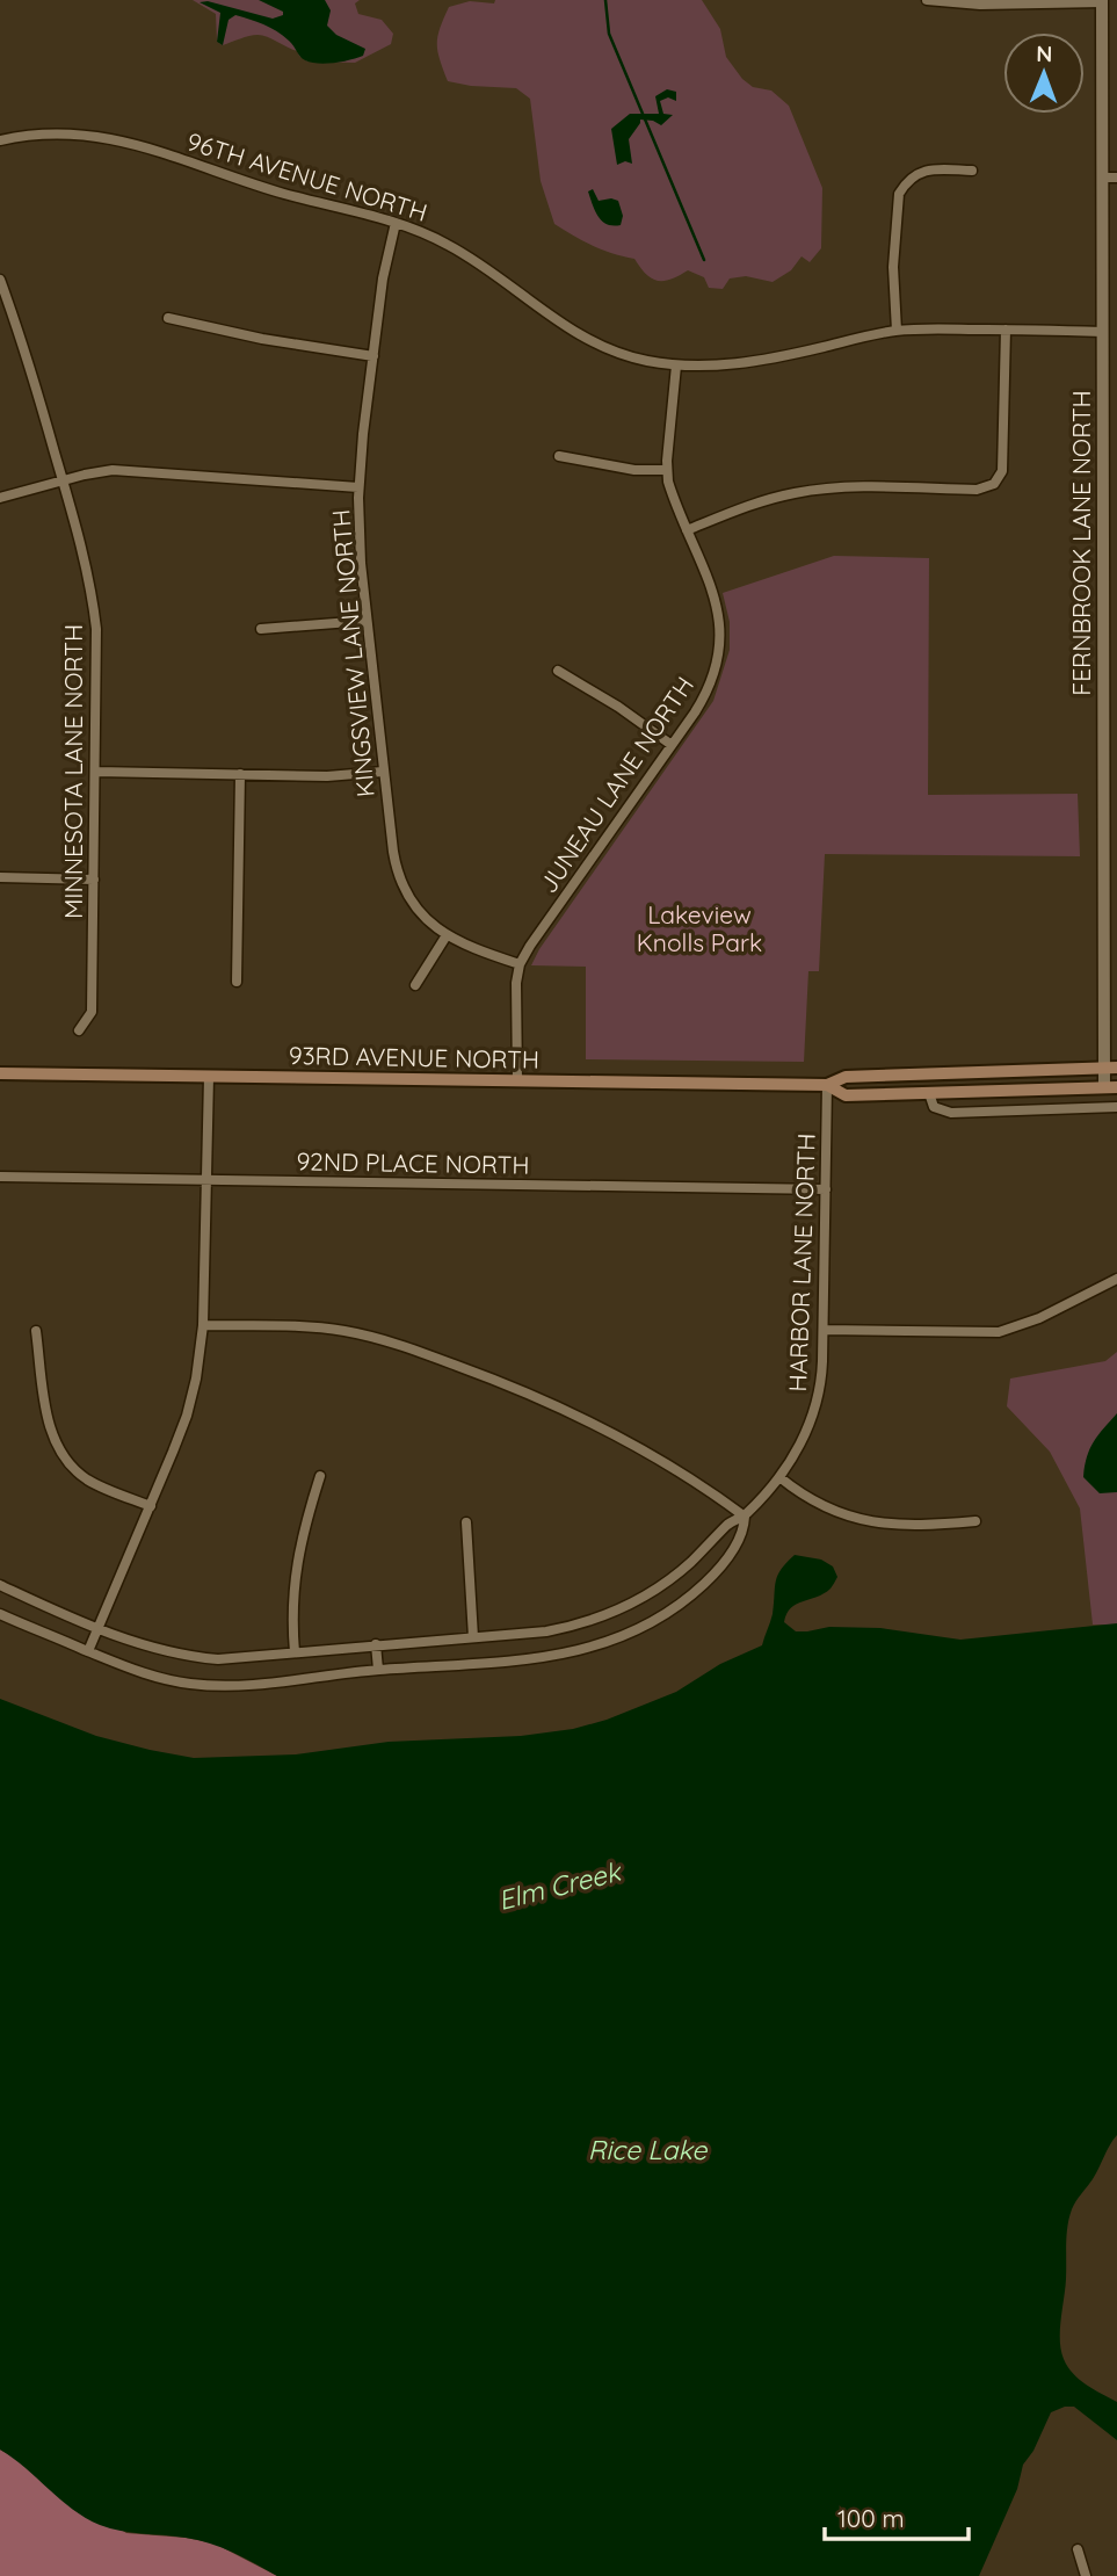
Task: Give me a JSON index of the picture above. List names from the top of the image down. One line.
{"streets":{"main road":["93RD AVENUE NORTH"],"street":["96TH AVENUE NORTH","FERNBROOK LANE NORTH","KINGSVIEW LANE NORTH","MINNESOTA LANE NORTH","JUNEAU LANE NORTH","92ND PLACE NORTH","HARBOR LANE NORTH"]},"crossings":[["96TH AVENUE NORTH","FERNBROOK LANE NORTH"],["96TH AVENUE NORTH","KINGSVIEW LANE NORTH"],["96TH AVENUE NORTH","JUNEAU LANE NORTH"],["FERNBROOK LANE NORTH","93RD AVENUE NORTH"],["KINGSVIEW LANE NORTH","JUNEAU LANE NORTH"],["JUNEAU LANE NORTH","93RD AVENUE NORTH"],["93RD AVENUE NORTH","HARBOR LANE NORTH"],["92ND PLACE NORTH","HARBOR LANE NORTH"]],"water":["Elm Creek","Rice Lake"],"parks":["Lakeview Knolls Park"],"scale_bar":"100 m","north":"top"}
